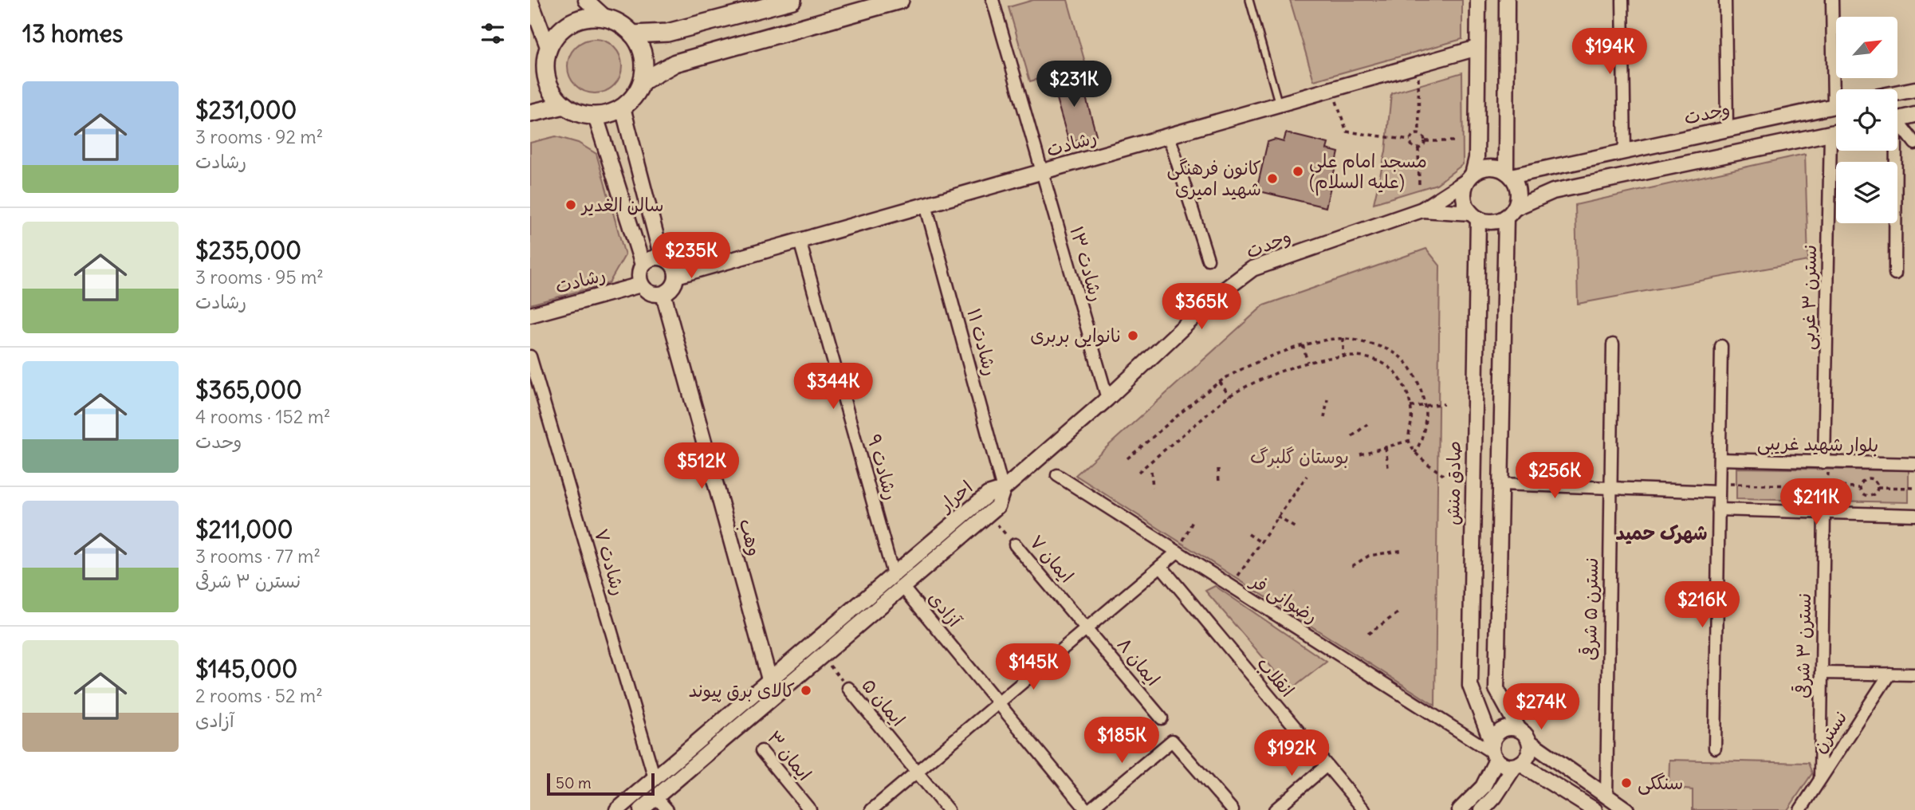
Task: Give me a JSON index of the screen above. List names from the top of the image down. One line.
{"streets":{"street":["وحدت","رشادت","رشادت ۱۳","نسترن ۳ غربی","رشادت ۱۱","بلوار شهید غریبی","رشادت ۹","صادق منش","احرار","وهب","ایمان ۷","رشادت ۷","رضوانی فر","آزادی","نسترن ۵ شرقی","نسترن ۳ شرقی","ایمان ۸","انقلاب","ایمان ۵","نسترن","ایمان ۳"]},"crossings":[["وحدت","رشادت ۱۳"],["وحدت","رشادت ۱۱"],["وحدت","صادق منش"],["وحدت","احرار"],["رشادت","رشادت ۱۳"],["رشادت","رشادت ۱۱"],["رشادت","رشادت ۹"],["رشادت","وهب"],["نسترن ۳ غربی","بلوار شهید غریبی"],["رشادت ۱۱","احرار"],["رشادت ۹","احرار"],["صادق منش","رضوانی فر"],["احرار","وهب"],["احرار","ایمان ۷"],["احرار","رشادت ۷"],["احرار","آزادی"],["احرار","ایمان ۵"],["ایمان ۷","ایمان ۸"],["نسترن ۳ شرقی","نسترن"]],"districts":["شهرک حمید"],"parks":["بوستان گلبرگ"],"places":["مسجد امام علی (علیه السلام)","کانون فرهنگی شهید امیری","سالن الغدیر","نانوایی بربری","کالای برق پیوند","سنگکی"],"scale_bar":"50 m","north":"top right","page":{"heading":"13 homes","price":["$194K","$231K","$235K","$365K","$344K","$512K","$256K","$211K","$216K","$145K","$274K","$185K","$192K"],"list":[{"name":"$231,000","note":"3 rooms · 92 m² · رشادت"},{"name":"$235,000","note":"3 rooms · 95 m² · رشادت"},{"name":"$365,000","note":"4 rooms · 152 m² · وحدت"},{"name":"$211,000","note":"3 rooms · 77 m² · نسترن ۳ شرقی"},{"name":"$145,000","note":"2 rooms · 52 m² · آزادی"}],"scale":"50 m"}}
